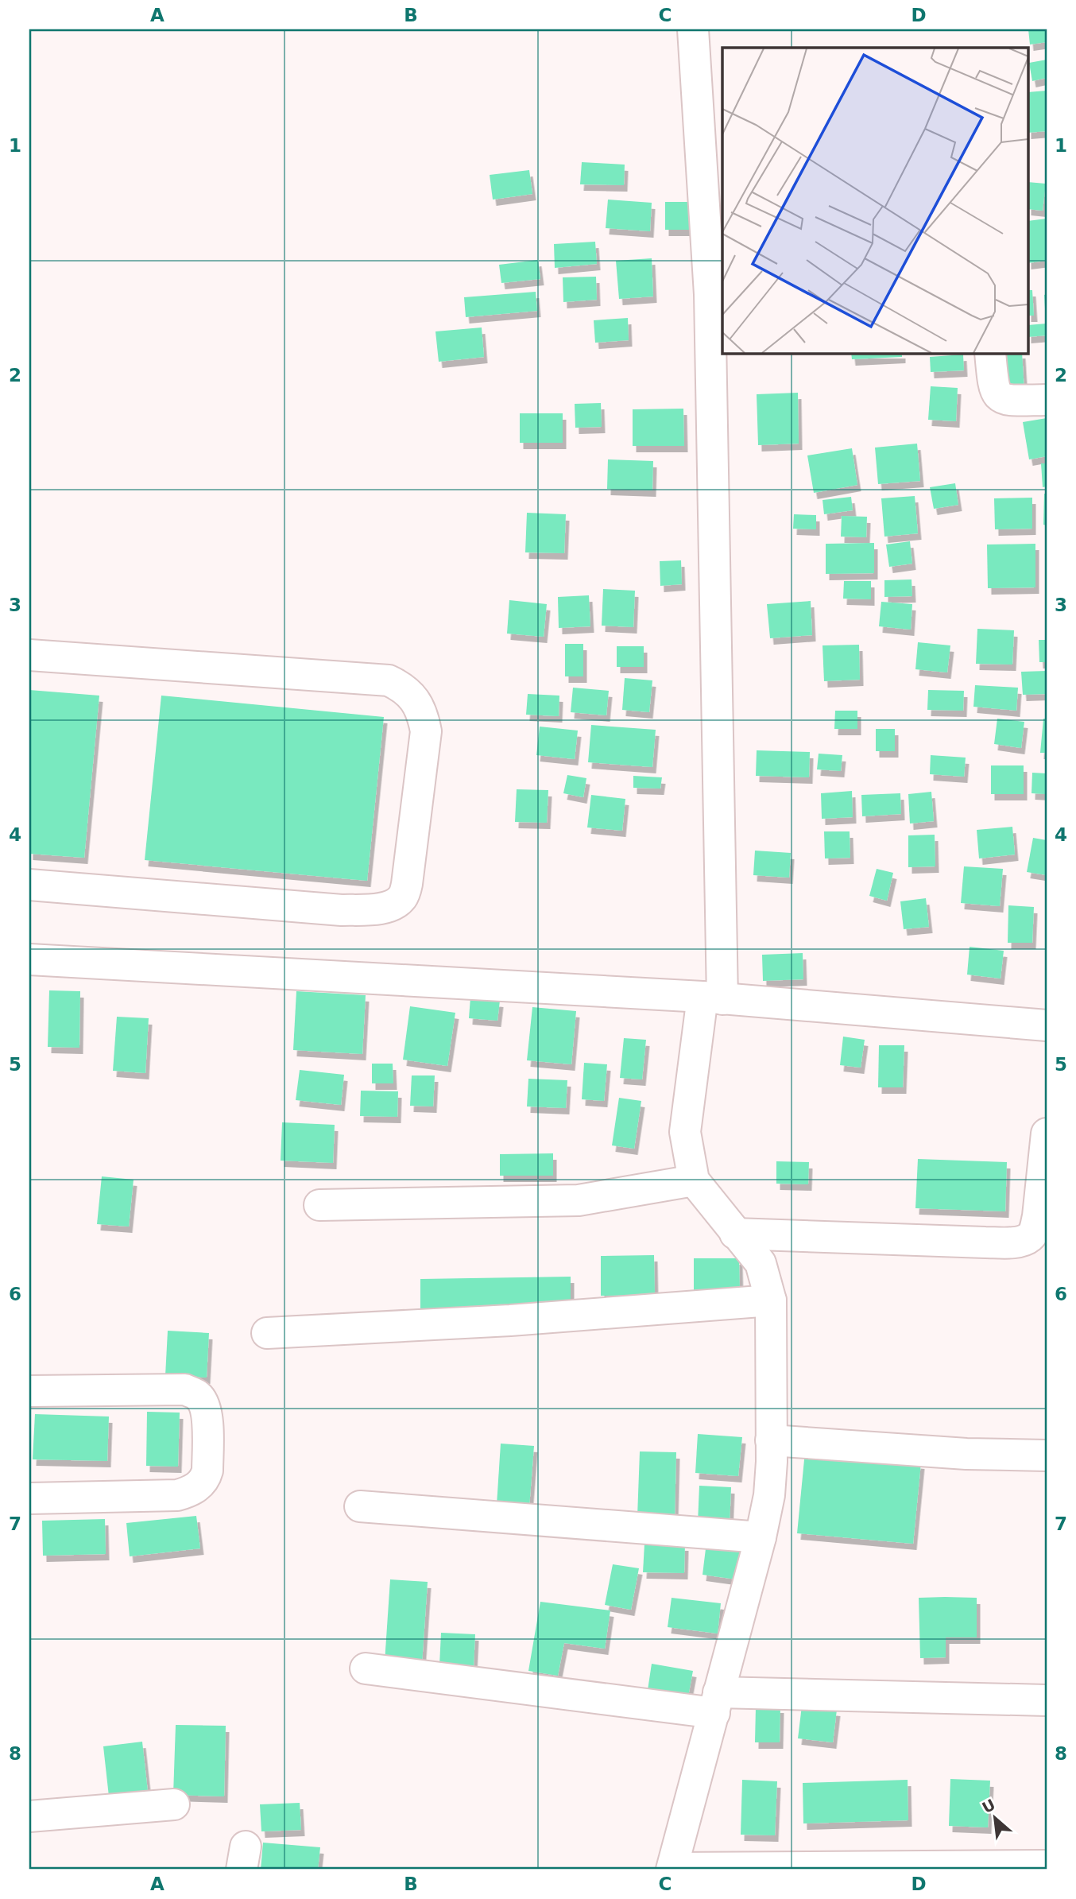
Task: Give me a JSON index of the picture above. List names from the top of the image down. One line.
{"north":"top left","grid":{"columns":["A","B","C","D"],"rows":["1","2","3","4","5","6","7","8"]}}
